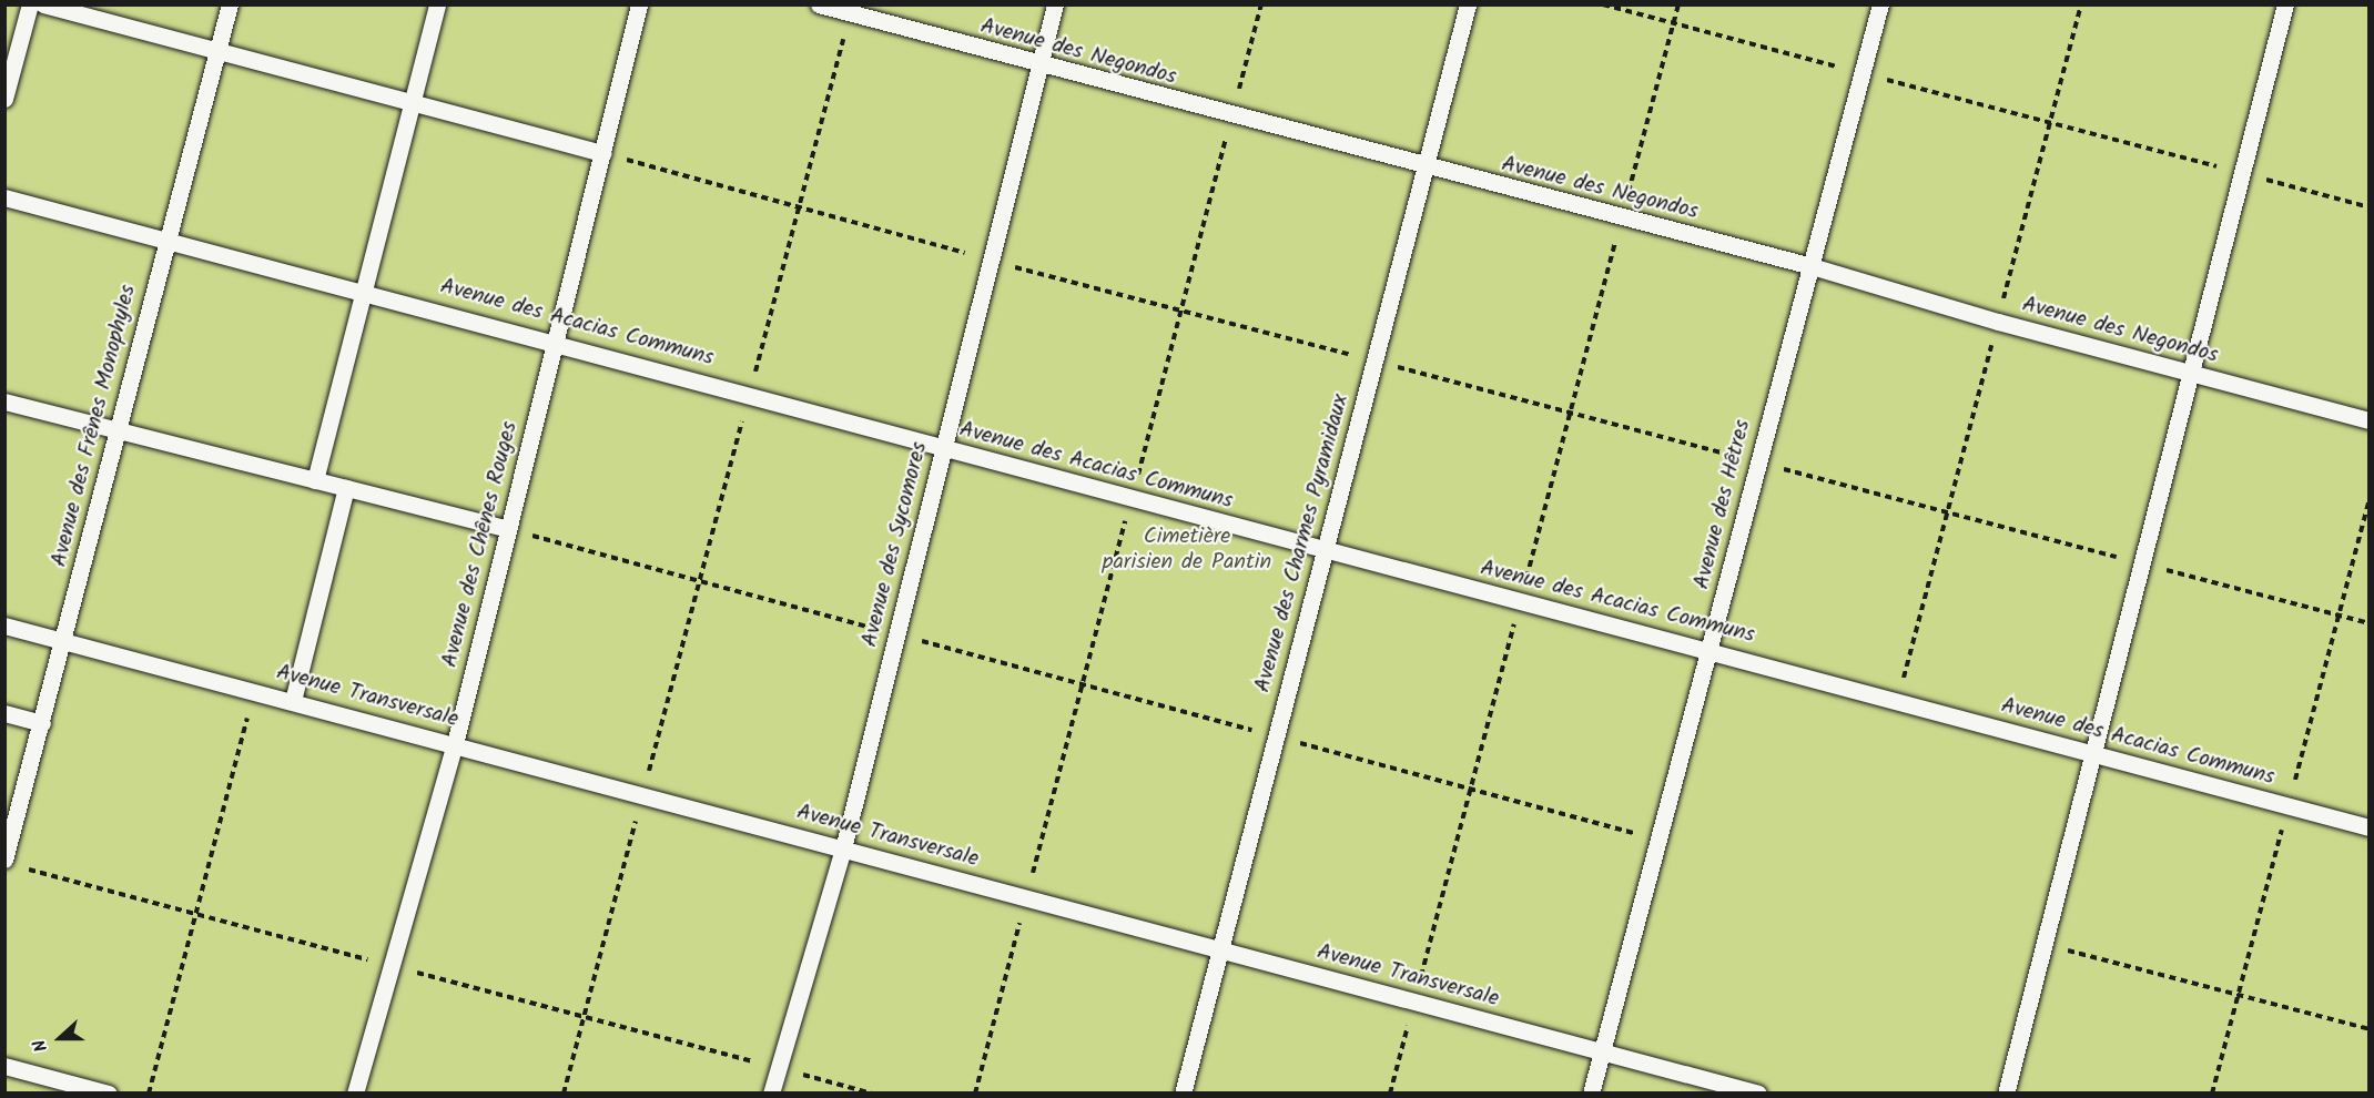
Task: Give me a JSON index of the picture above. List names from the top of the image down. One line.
{"streets":{"lane":["Avenue des Negondos","Avenue des Acacias Communs","Avenue des Frênes Monophyles","Avenue des Hêtres","Avenue des Charmes Pyramidaux","Avenue des Chênes Rouges","Avenue des Sycomores","Avenue Transversale"]},"crossings":[["Avenue des Negondos","Avenue des Hêtres"],["Avenue des Negondos","Avenue des Charmes Pyramidaux"],["Avenue des Negondos","Avenue des Sycomores"],["Avenue des Acacias Communs","Avenue des Frênes Monophyles"],["Avenue des Acacias Communs","Avenue des Hêtres"],["Avenue des Acacias Communs","Avenue des Charmes Pyramidaux"],["Avenue des Acacias Communs","Avenue des Chênes Rouges"],["Avenue des Acacias Communs","Avenue des Sycomores"],["Avenue des Frênes Monophyles","Avenue Transversale"],["Avenue des Hêtres","Avenue Transversale"],["Avenue des Charmes Pyramidaux","Avenue Transversale"],["Avenue des Chênes Rouges","Avenue Transversale"],["Avenue des Sycomores","Avenue Transversale"]],"parks":["Cimetière parisien de Pantin"],"north":"left"}
